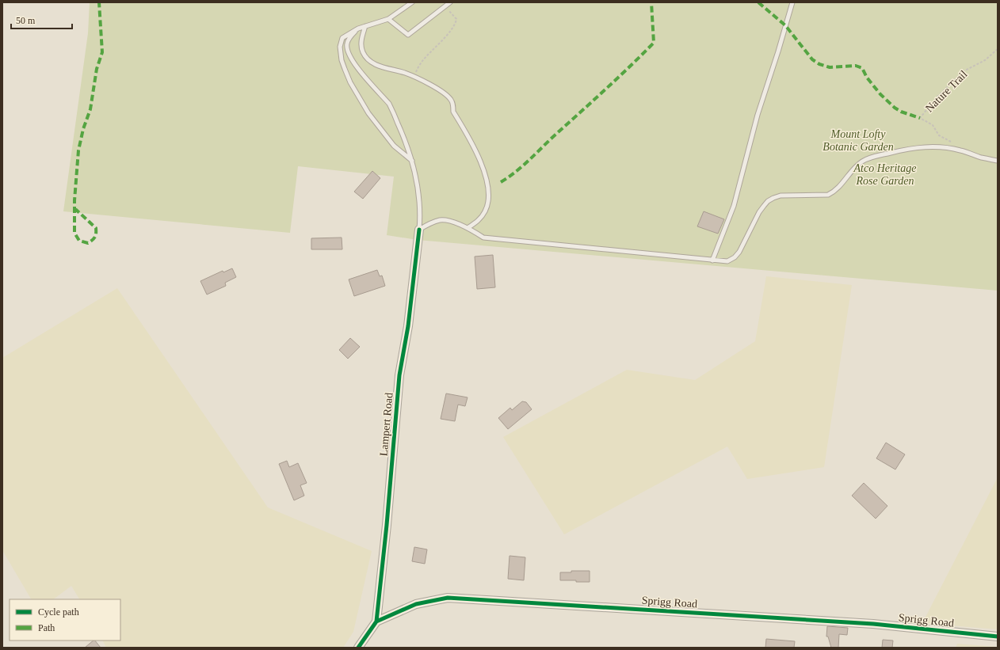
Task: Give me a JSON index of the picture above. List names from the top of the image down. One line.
{"streets":{"street":["Lampert Road","Sprigg Road"],"path":["Nature Trail"]},"crossings":[["Lampert Road","Sprigg Road"]],"parks":["Mount Lofty Botanic Garden","Atco Heritage Rose Garden"],"legend":["Cycle path","Path"],"scale_bar":"50 m"}
